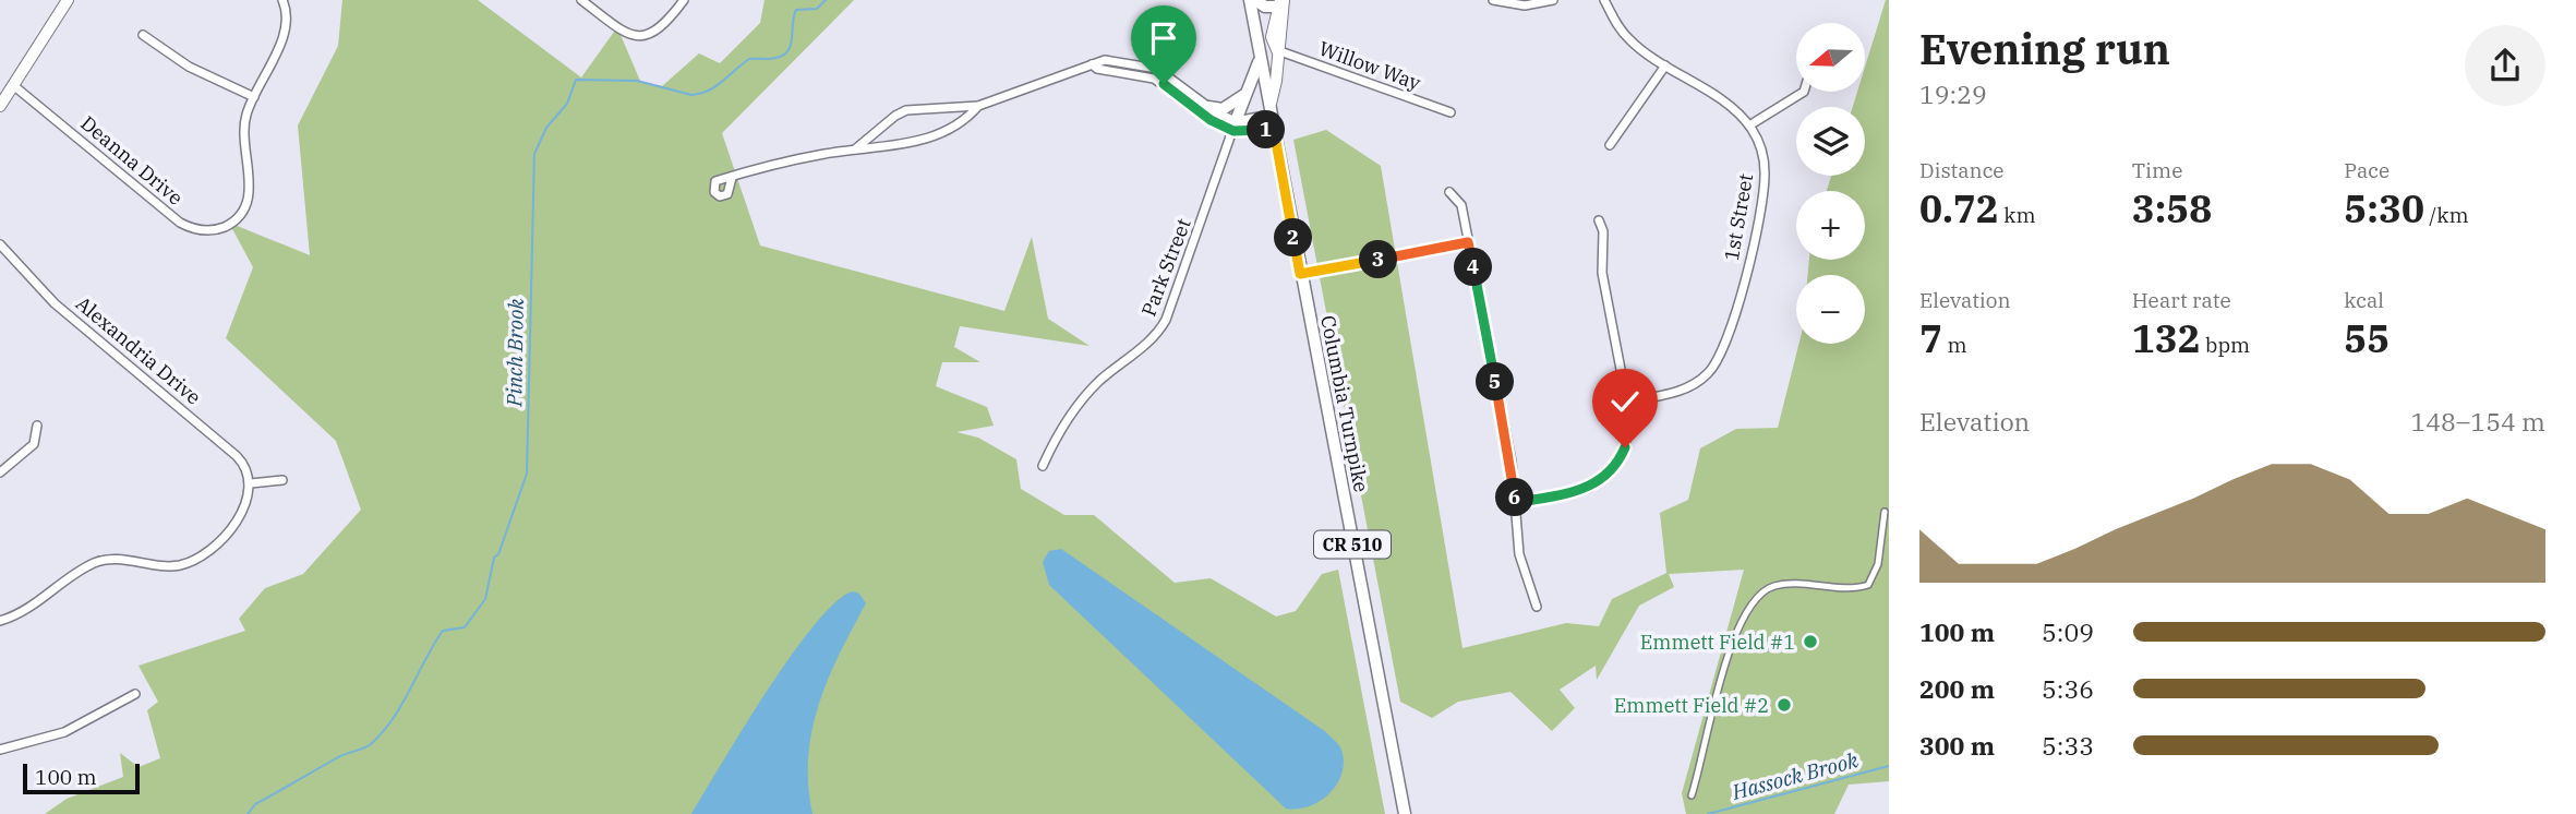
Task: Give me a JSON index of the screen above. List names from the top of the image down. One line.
{"streets":{"main road":["Columbia Turnpike","CR 510"],"street":["Willow Way","Deanna Drive","1st Street","Park Street","Alexandria Drive"]},"water":["Pinch Brook","Hassock Brook"],"places":["Emmett Field #1","Emmett Field #2"],"scale_bar":"100 m","north":"left","page":{"heading":["Evening run","19:29"],"map_buttons":["+","−"],"pins":["1","2","3","4","5","6"],"stats":[["Distance","0.72 km"],["Time","3:58"],["Pace","5:30 /km"],["Elevation","7 m"],["Heart rate","132 bpm"],["kcal","55"]],"chart":["Elevation","148–154 m"],"list":[{"name":"100 m","note":"5:09"},{"name":"200 m","note":"5:36"},{"name":"300 m","note":"5:33"}],"scale":"100 m"}}
